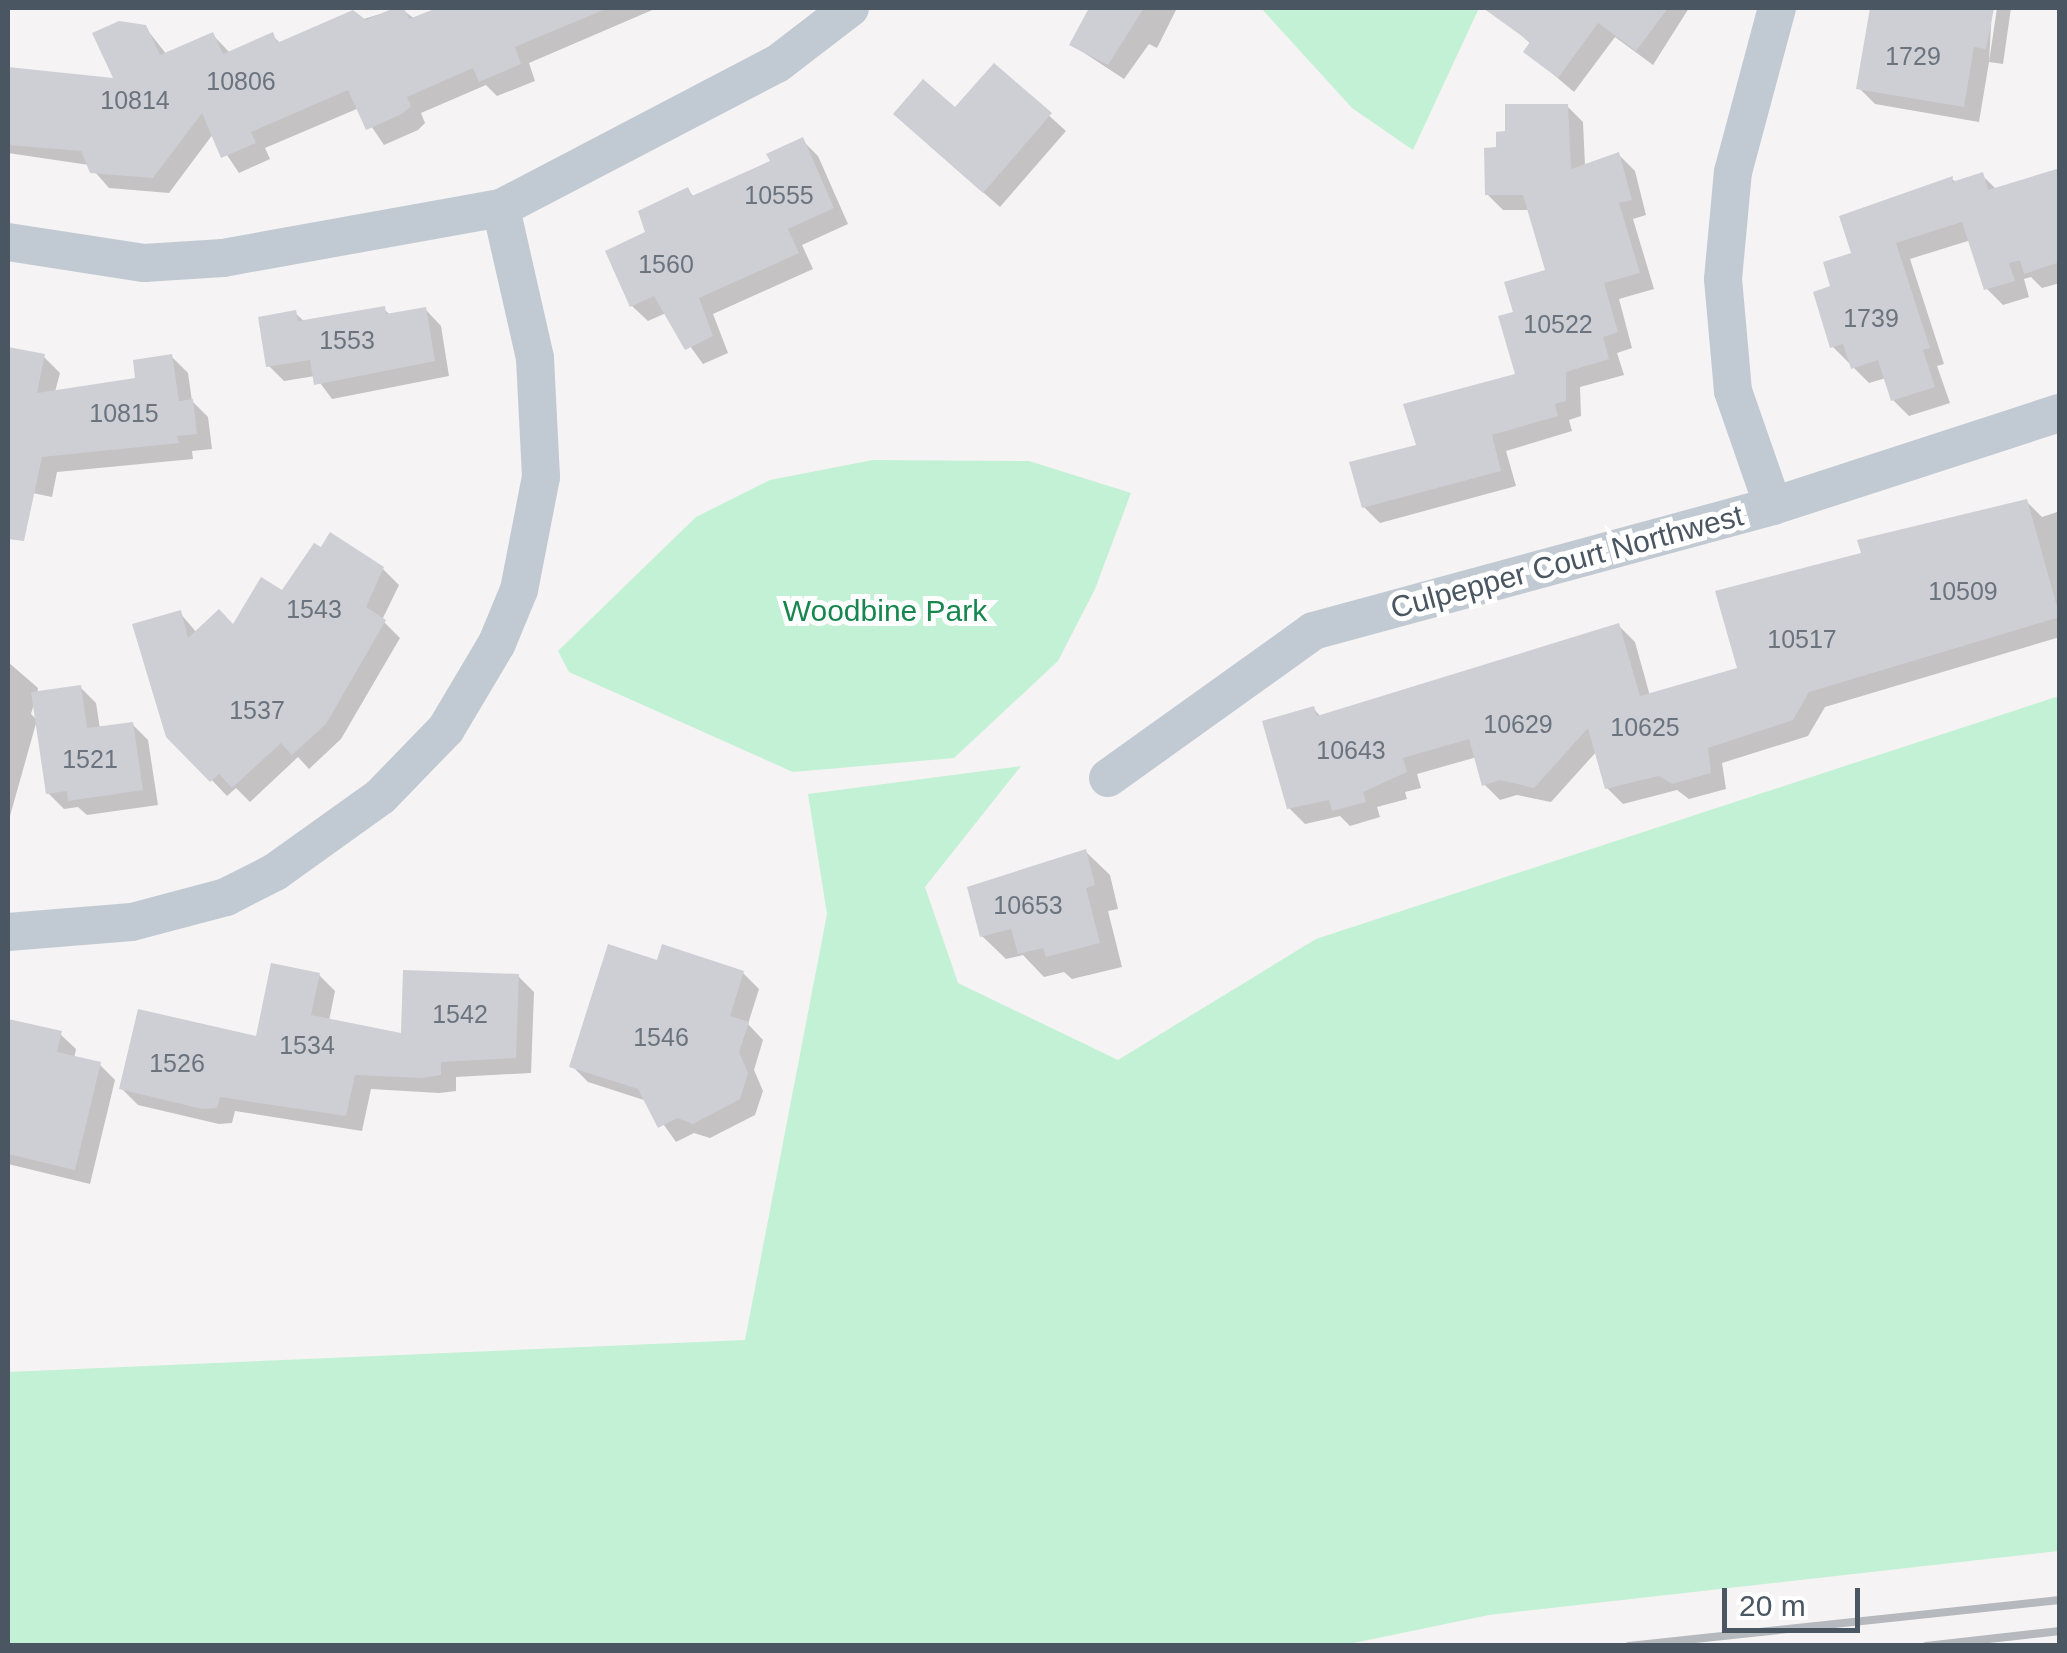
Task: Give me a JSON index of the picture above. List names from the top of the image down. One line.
{"streets":{"street":["Culpepper Court Northwest"]},"parks":["Woodbine Park"],"house_numbers":["1729","10806","10814","10555","1560","1739","10522","1553","10815","10509","1543","10517","1537","10629","10625","10643","1521","10653","1542","1546","1534","1526"],"scale_bar":"20 m"}
